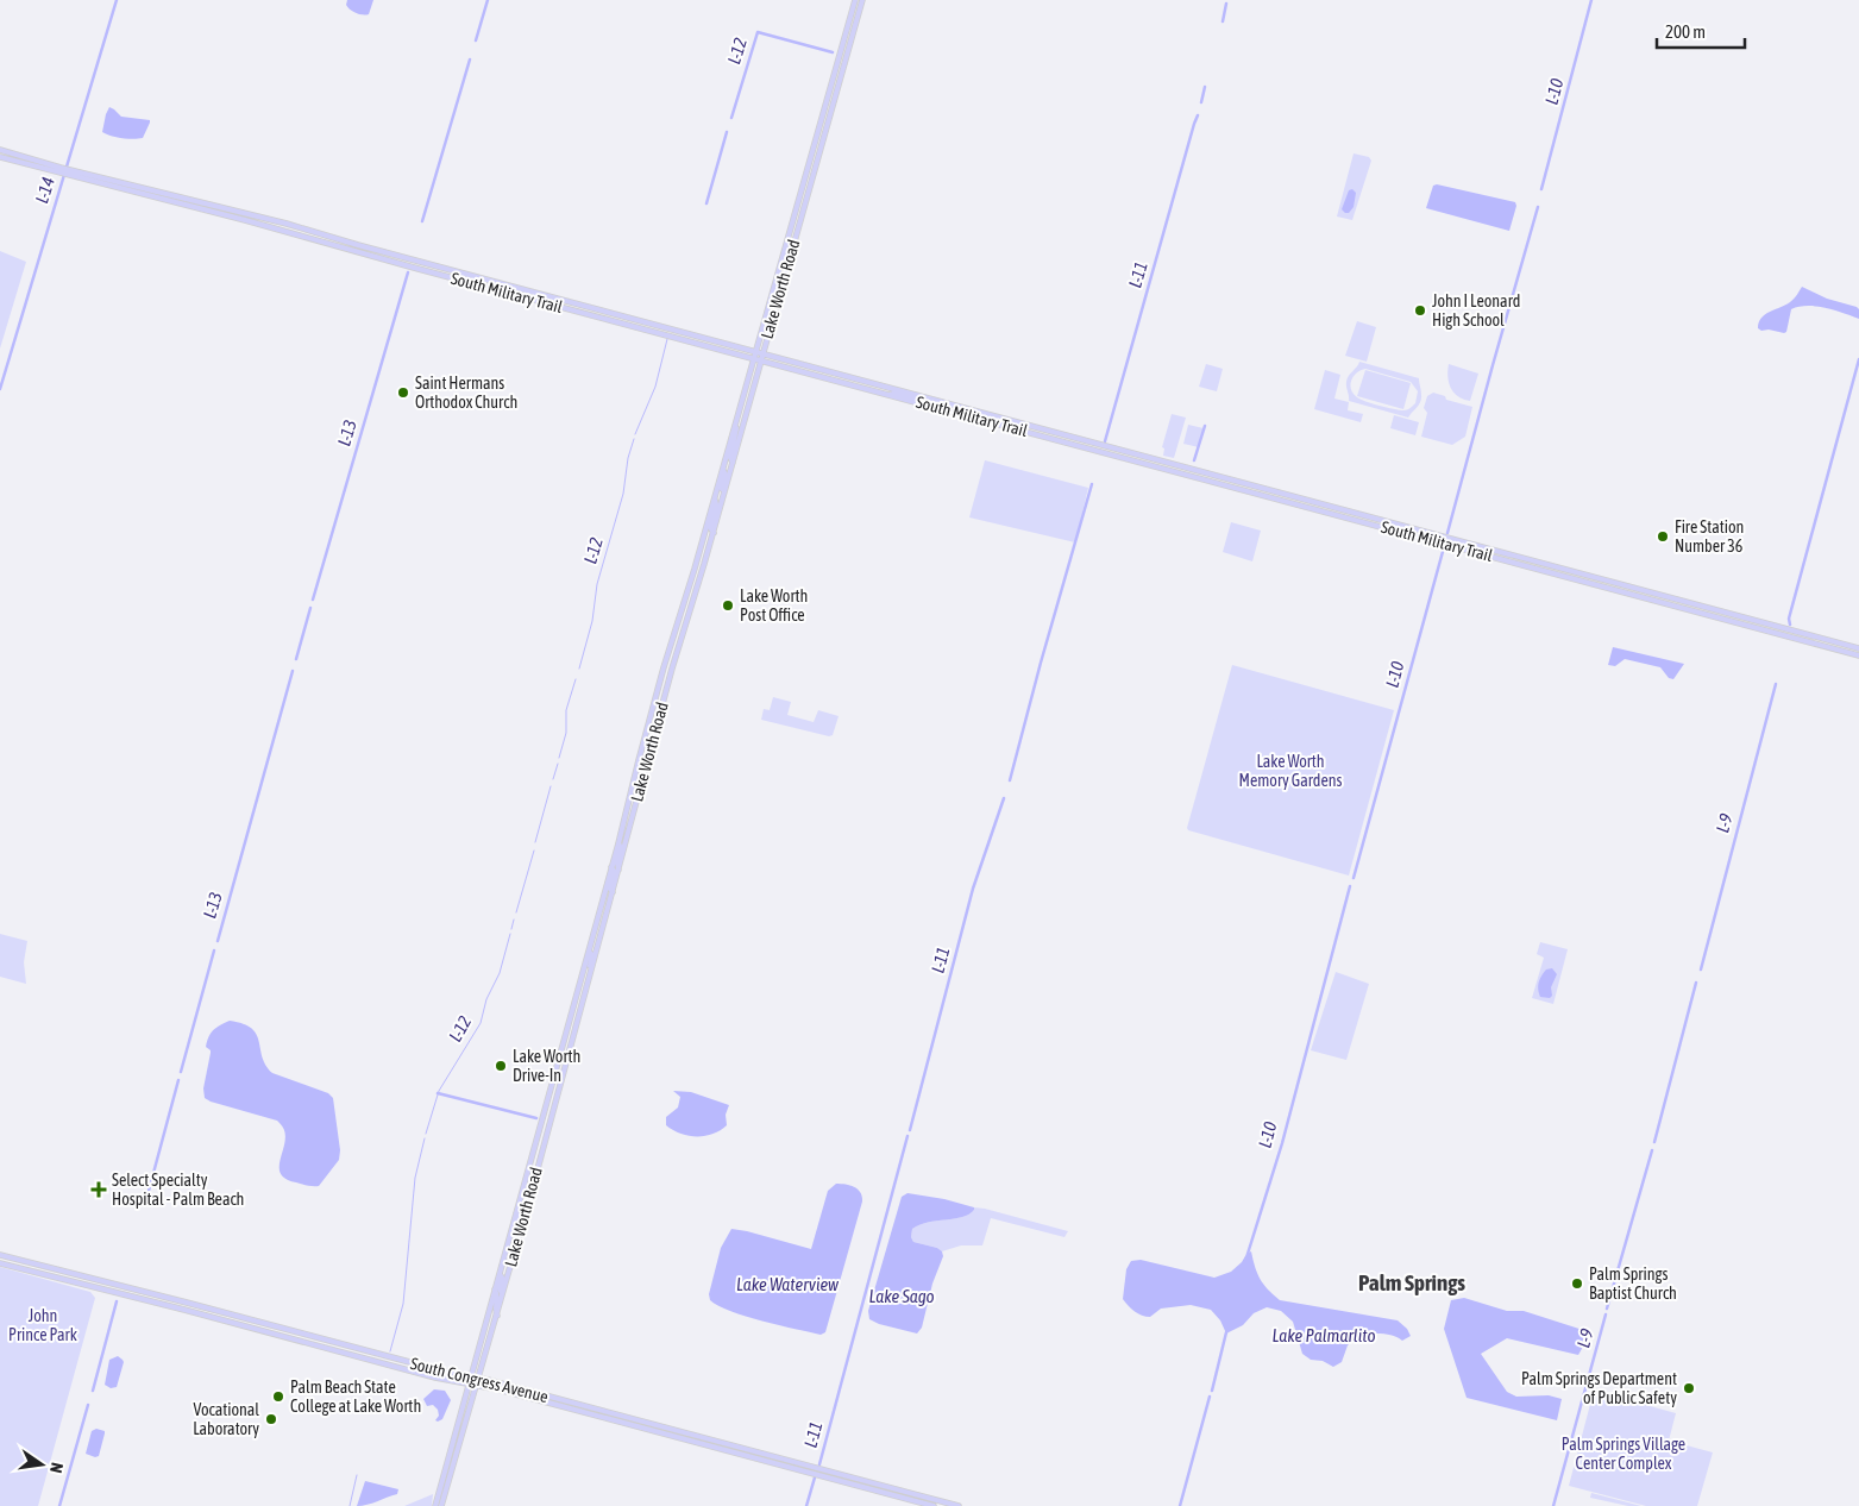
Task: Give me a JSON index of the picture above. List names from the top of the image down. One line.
{"streets":{"main road":["Lake Worth Road","South Military Trail","South Congress Avenue"]},"crossings":[["Lake Worth Road","South Military Trail"],["Lake Worth Road","South Congress Avenue"]],"districts":["Palm Springs"],"water":["L-12","L-10","L-14","L-11","L-13","L-9","Lake Waterview","Lake Sago","Lake Palmarlito"],"parks":["Lake Worth Memory Gardens","John Prince Park","Palm Springs Village Center Complex"],"places":{"other":["John I Leonard High School","Saint Hermans Orthodox Church","Fire Station Number 36","Lake Worth Post Office","Lake Worth Drive-In","Palm Springs Baptist Church","Palm Springs Department of Public Safety","Palm Beach State College at Lake Worth","Vocational Laboratory"],"health":["Select Specialty Hospital - Palm Beach"]},"scale_bar":"200 m","north":"right"}
